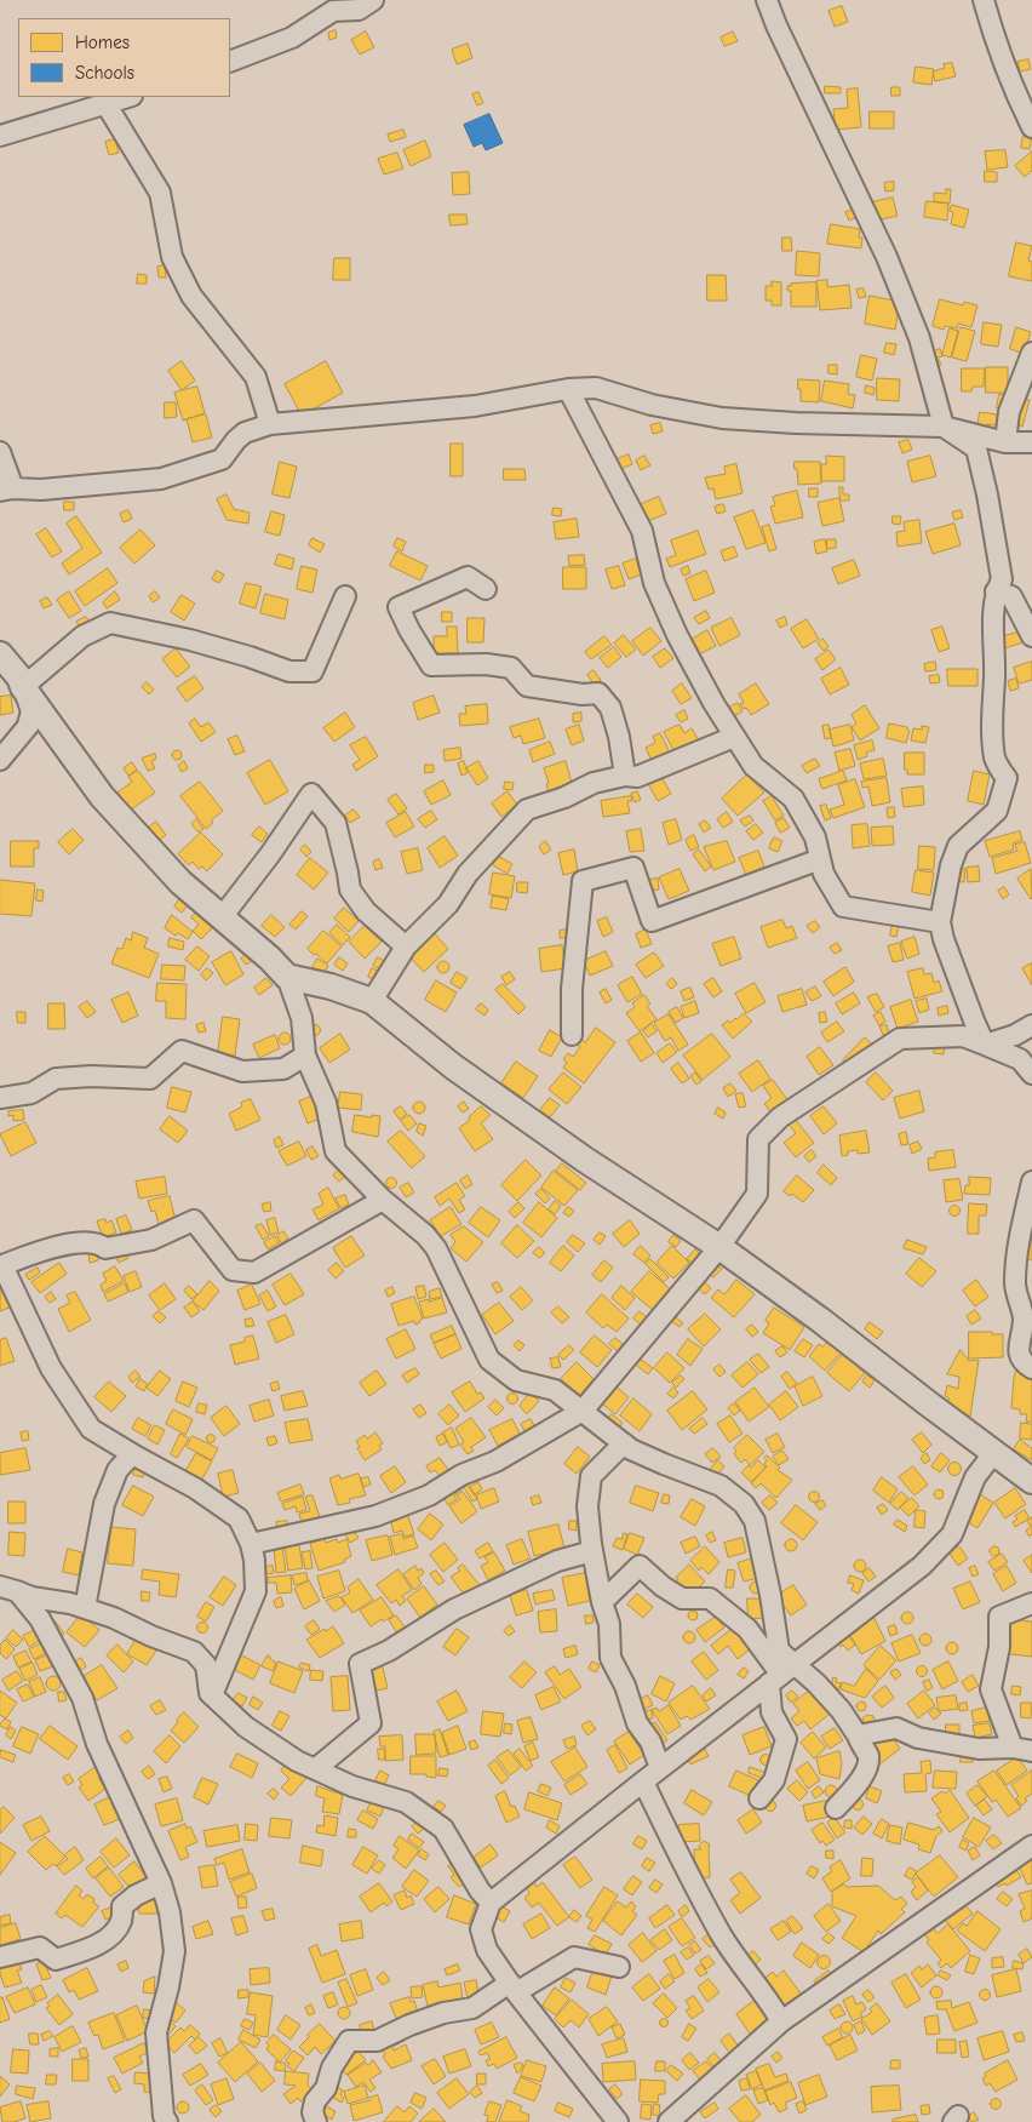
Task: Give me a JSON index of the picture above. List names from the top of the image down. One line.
{"legend":["Homes","Schools"]}
